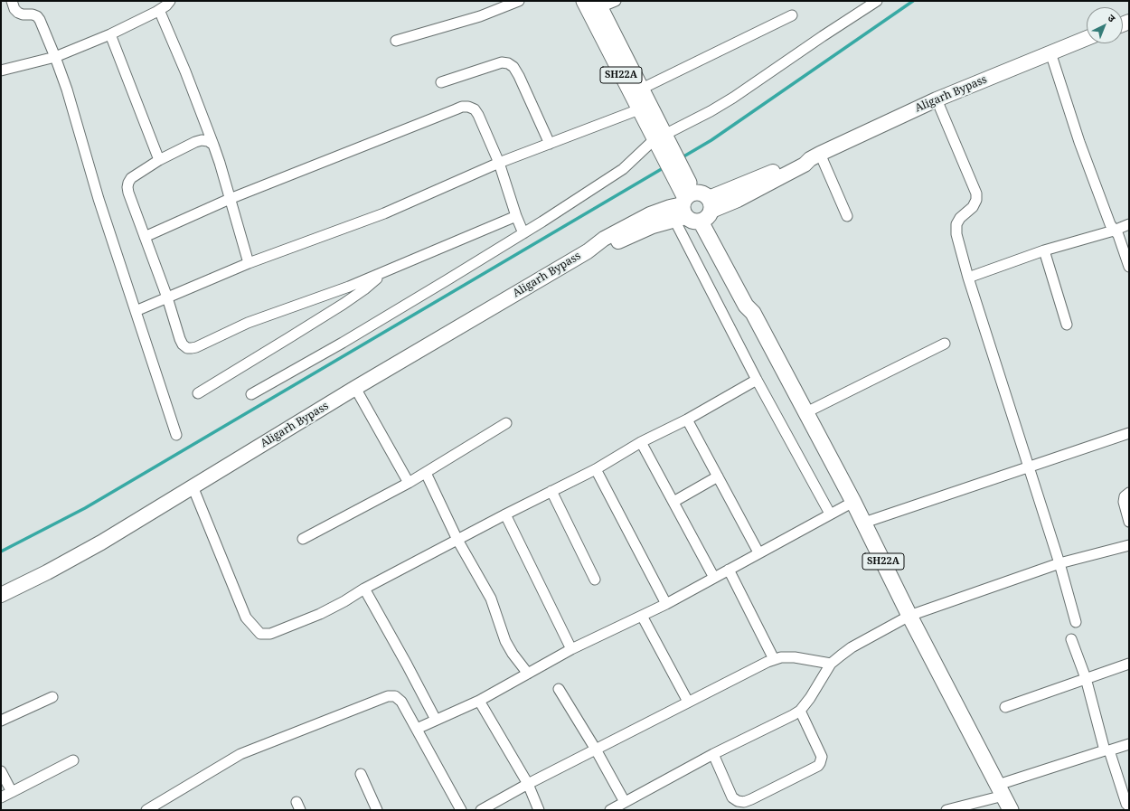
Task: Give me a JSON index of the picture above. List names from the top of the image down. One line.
{"streets":{"main road":["SH22A","Aligarh Bypass"]},"crossings":[["SH22A","Aligarh Bypass"]],"north":"top right"}
